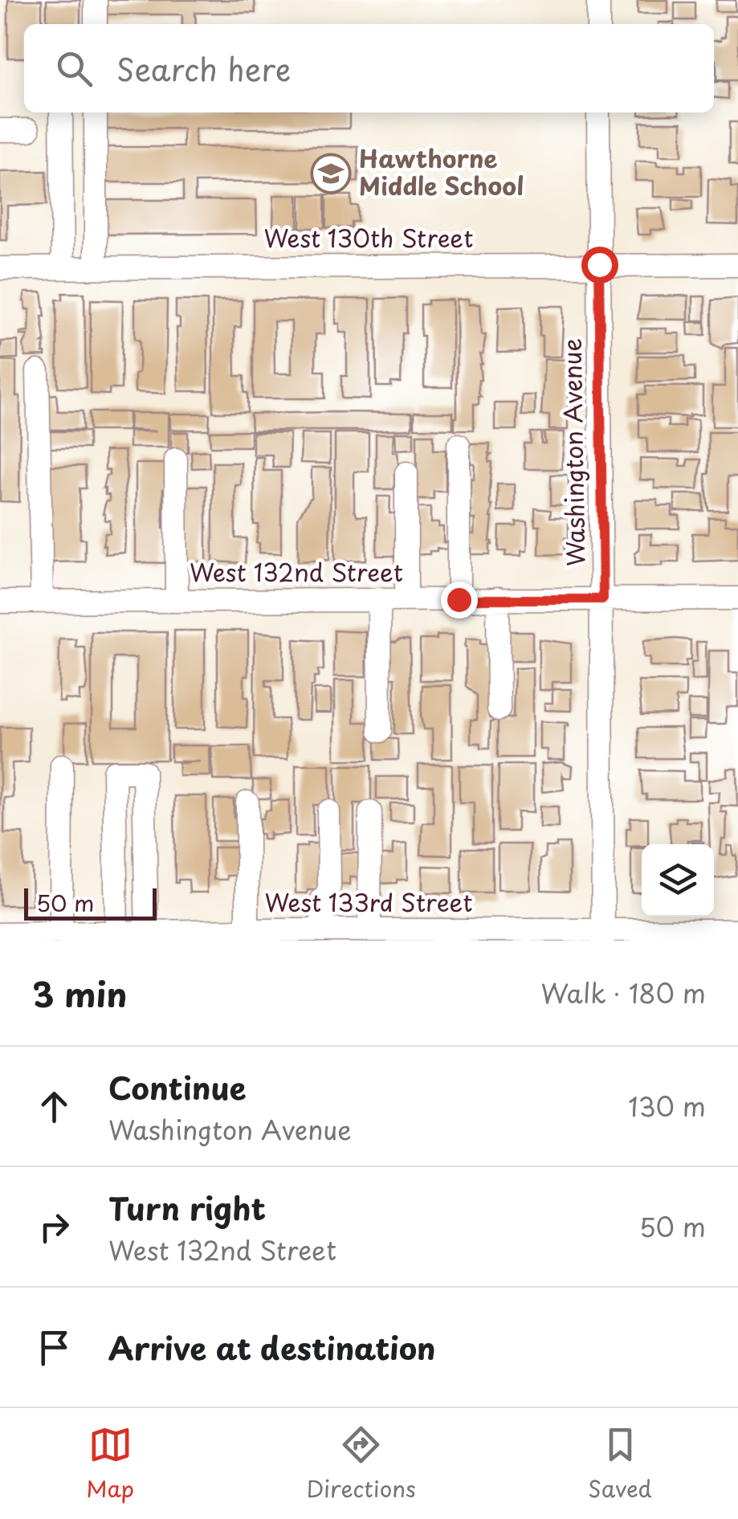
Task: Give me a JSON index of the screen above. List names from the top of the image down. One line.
{"streets":{"street":["West 130th Street","Washington Avenue","West 132nd Street","West 133rd Street"]},"crossings":[["West 130th Street","Washington Avenue"],["Washington Avenue","West 132nd Street"],["Washington Avenue","West 133rd Street"]],"places":{"school or university":["Hawthorne Middle School"]},"scale_bar":"50 m","page":{"search":"Search here","scale":"50 m","heading":["3 min","Walk · 180 m"],"list":[["Continue","Washington Avenue","130 m"],["Turn right","West 132nd Street","50 m"],"Arrive at destination"],"nav":["Map","Directions","Saved"]}}
